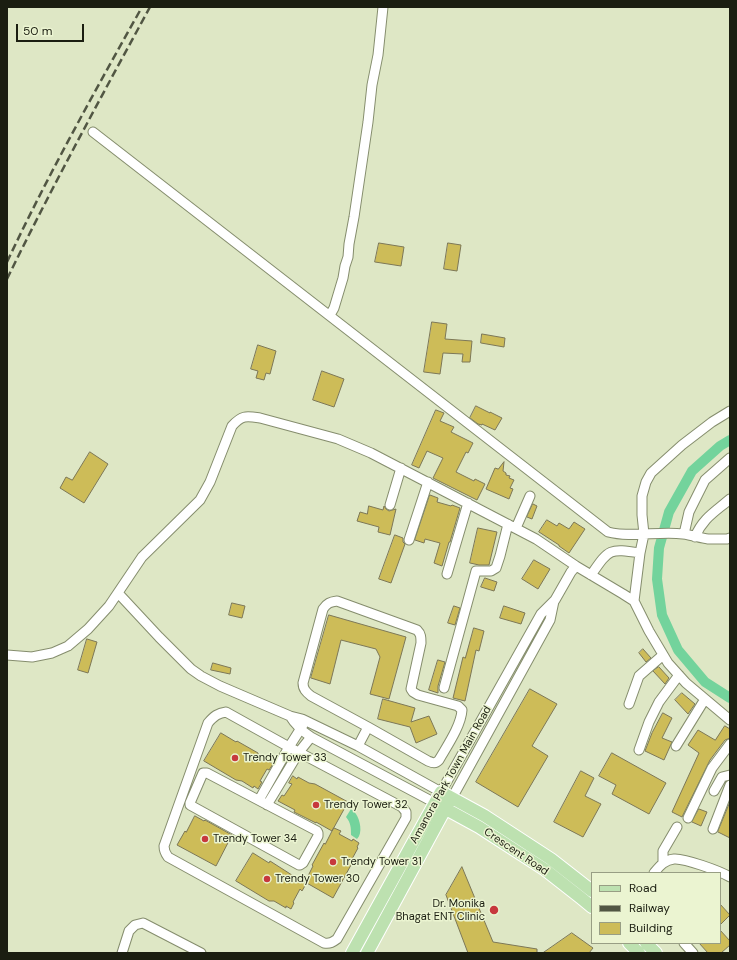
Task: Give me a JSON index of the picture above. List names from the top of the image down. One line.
{"streets":{"main road":["Amanora Park Town Main Road","Crescent Road"]},"crossings":[["Amanora Park Town Main Road","Crescent Road"]],"places":["Trendy Tower 33","Trendy Tower 32","Trendy Tower 34","Trendy Tower 31","Trendy Tower 30","Dr. Monika Bhagat ENT Clinic"],"legend":["Road","Railway","Building"],"scale_bar":"50 m"}
